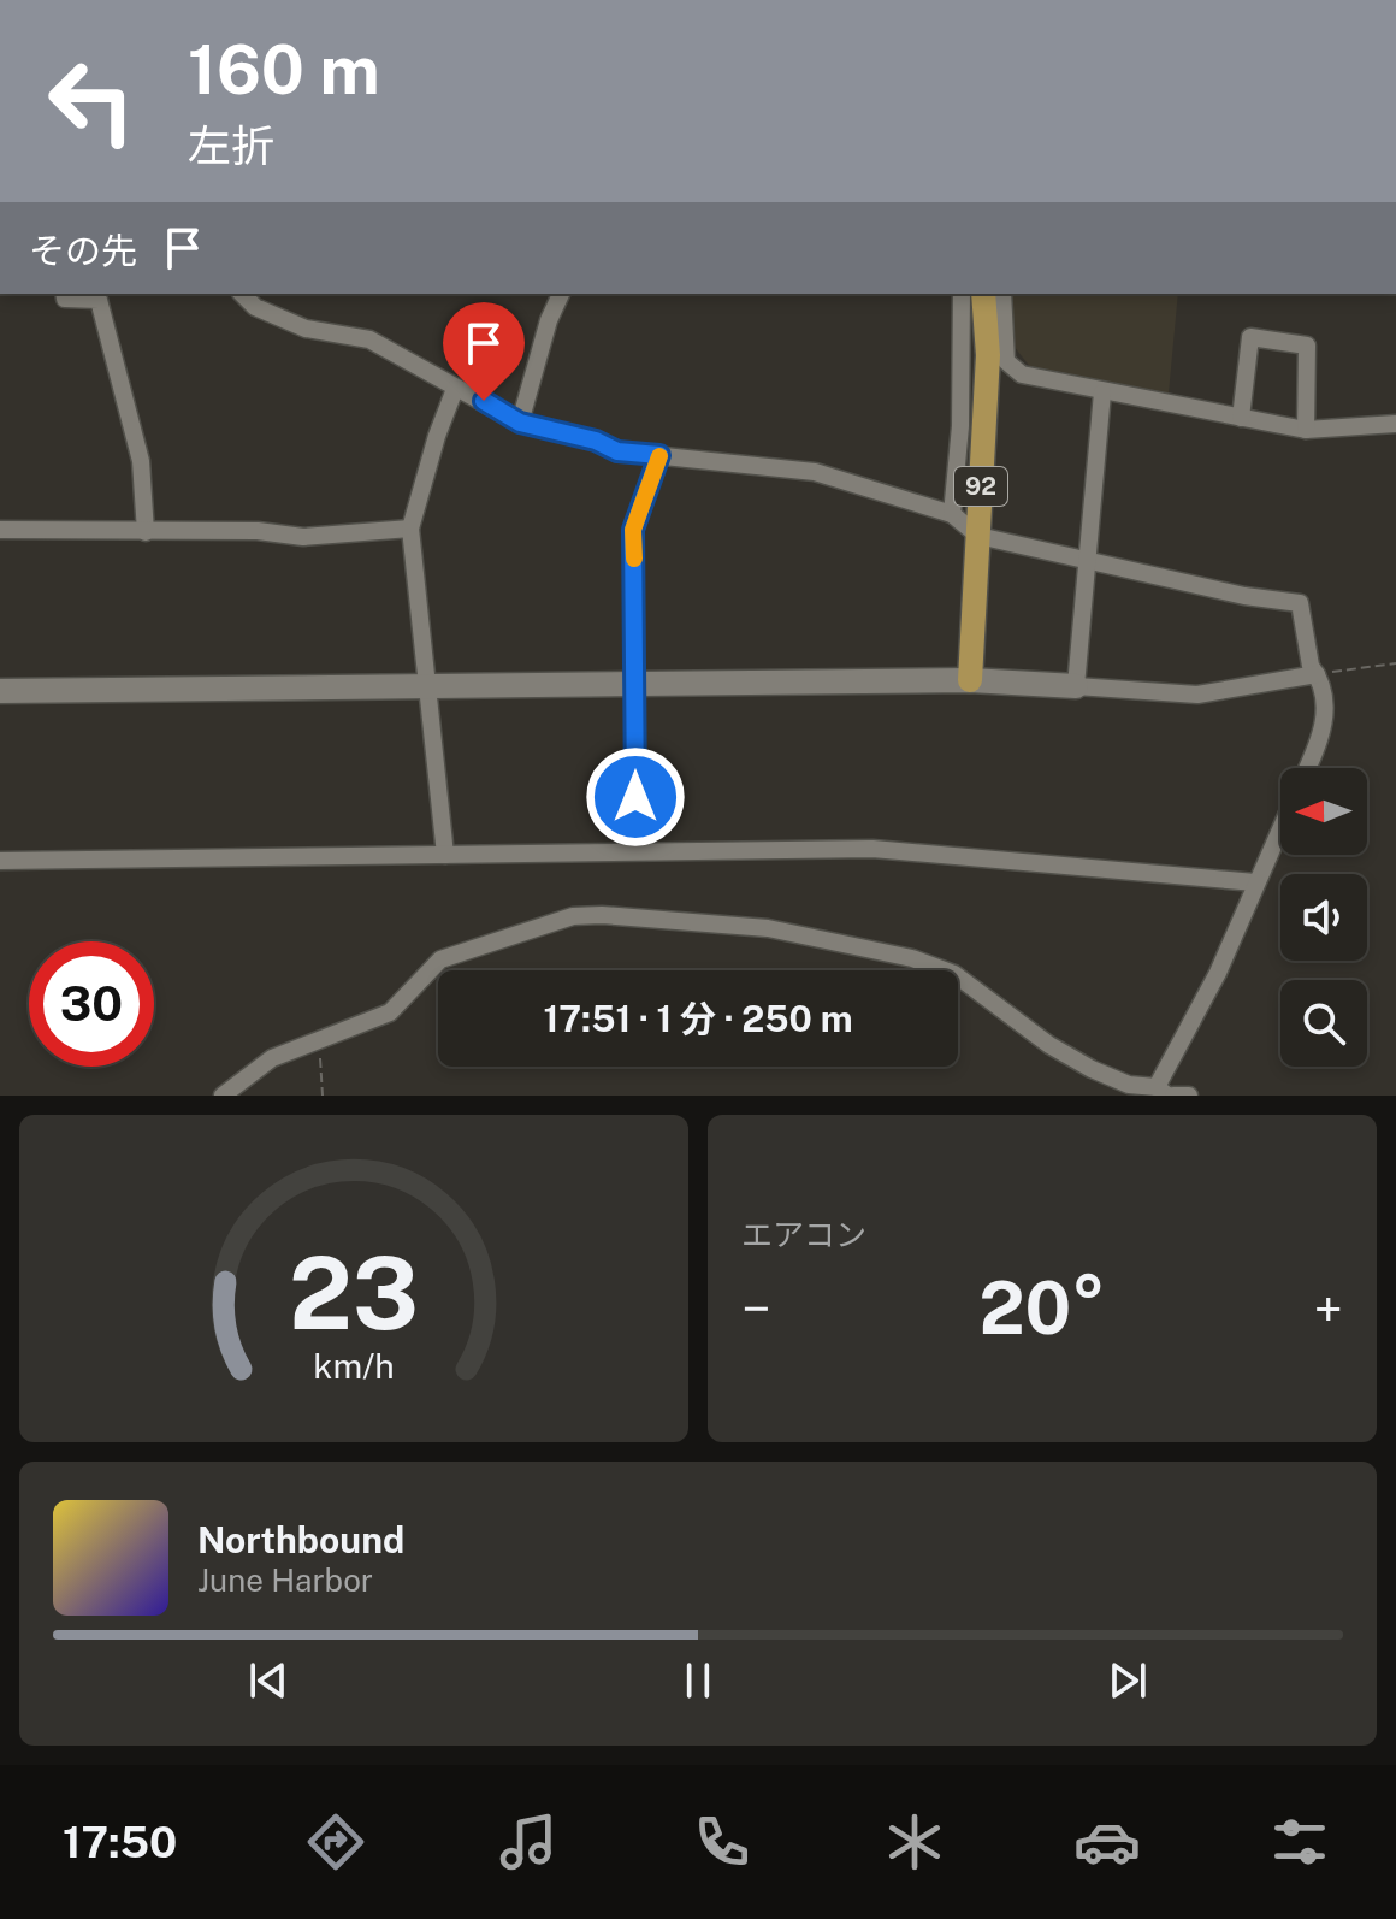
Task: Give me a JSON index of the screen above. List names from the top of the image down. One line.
{"streets":{"main road":["92"]},"north":"left","page":{"turn":["160 m","左折"],"then":"その先","limit":"30","trip":"17:51 · 1 分 · 250 m","tile":"エアコン","heat":["−","20°","+"],"song":["Northbound","June Harbor"],"tabs":"17:50","gauge":["23","km/h"]}}
